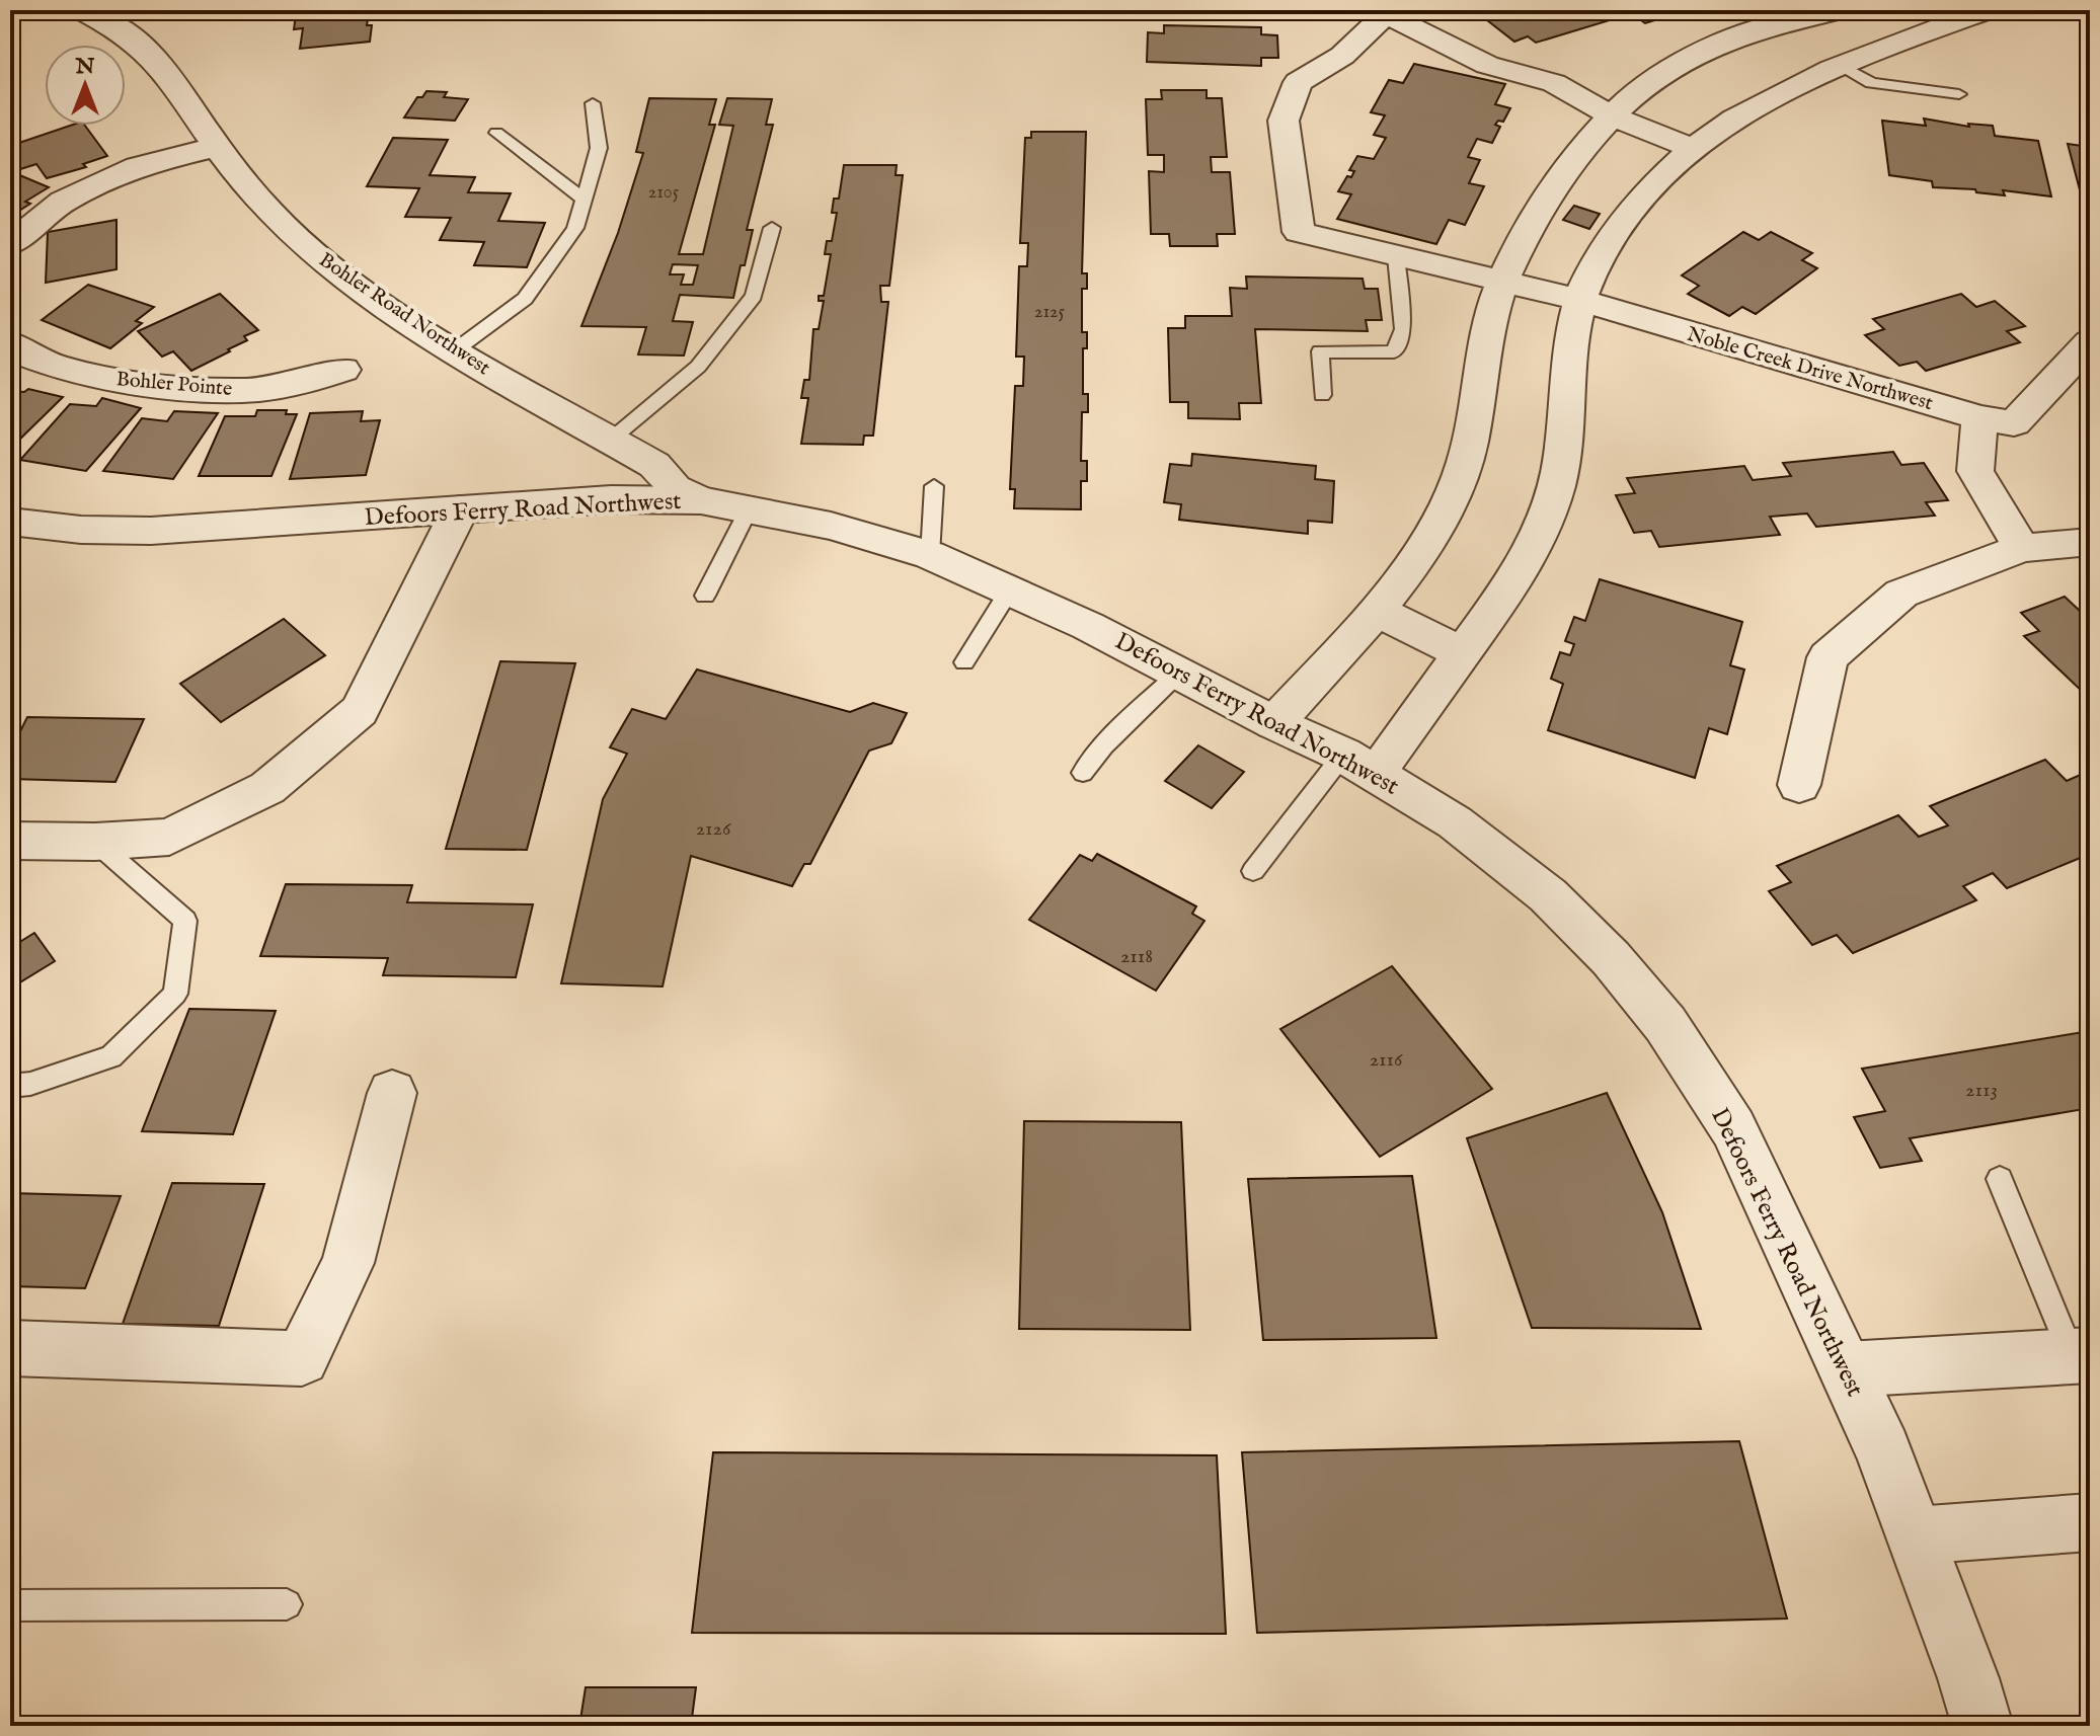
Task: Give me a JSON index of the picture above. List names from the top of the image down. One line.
{"streets":{"street":["Bohler Road Northwest","Noble Creek Drive Northwest","Bohler Pointe","Defoors Ferry Road Northwest"]},"crossings":[["Bohler Road Northwest","Defoors Ferry Road Northwest"]],"house_numbers":["2105","2125","2126","2118","2116","2113"],"north":"top"}
